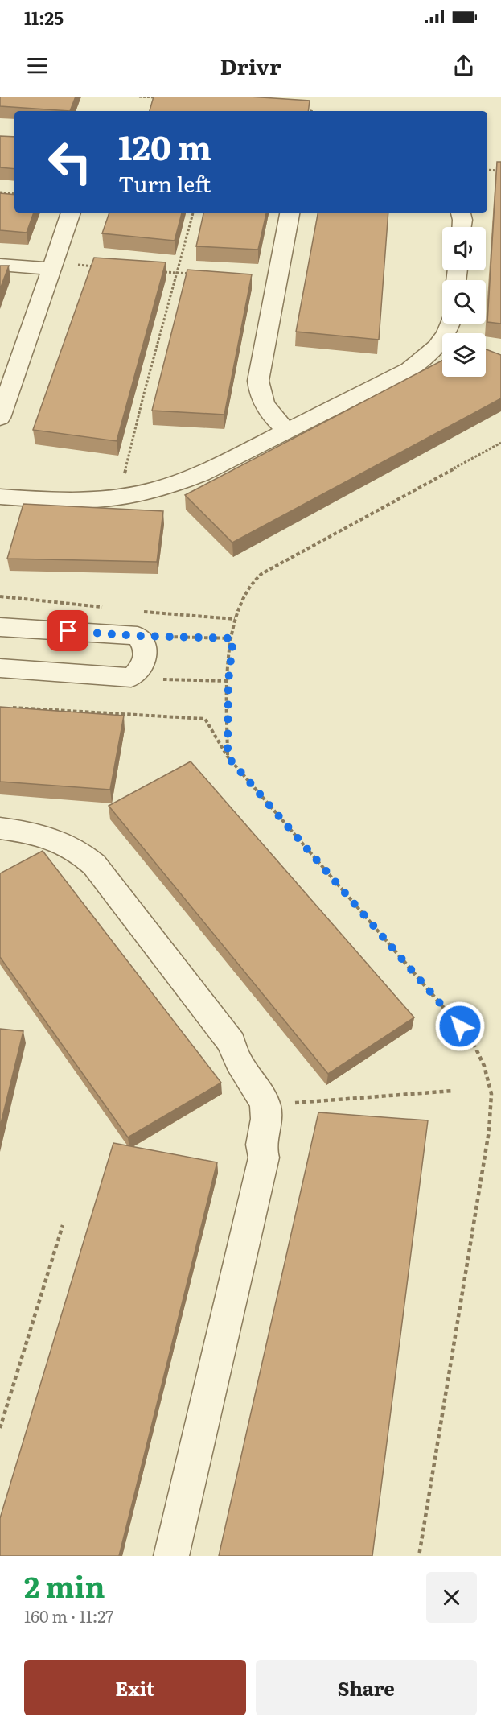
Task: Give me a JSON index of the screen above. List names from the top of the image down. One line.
{"page":{"status":"11:25","header":"Drivr","turn":["120 m","Turn left"],"heading":["2 min","160 m · 11:27"],"buttons":["Exit","Share"]}}
